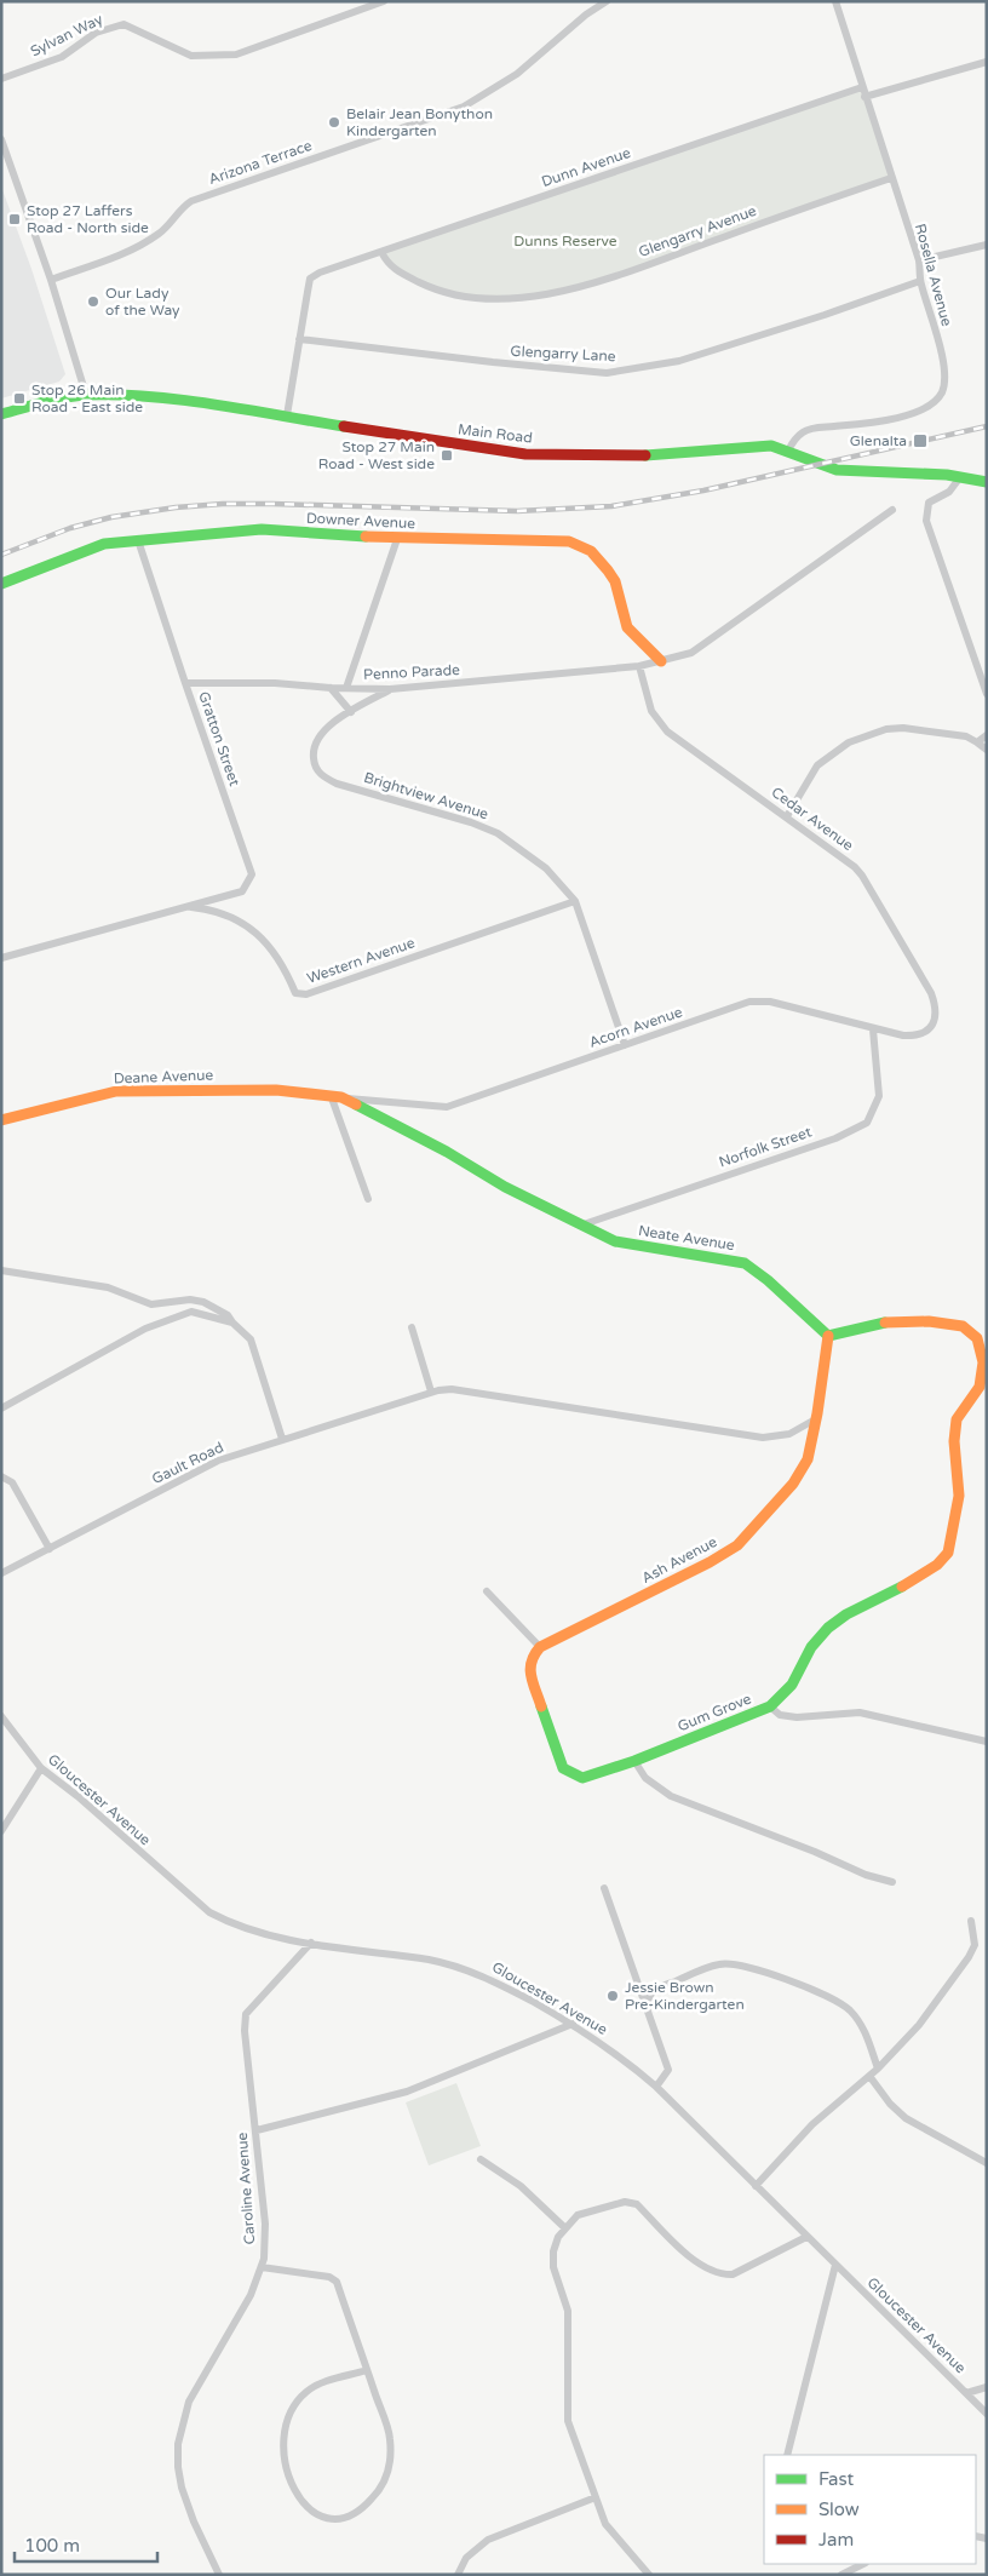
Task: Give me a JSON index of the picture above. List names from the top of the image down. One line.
{"streets":{"street":["Sylvan Way","Arizona Terrace","Dunn Avenue","Glengarry Avenue","Rosella Avenue","Glengarry Lane","Main Road","Downer Avenue","Penno Parade","Gratton Street","Brightview Avenue","Cedar Avenue","Western Avenue","Acorn Avenue","Deane Avenue","Norfolk Street","Neate Avenue","Gault Road","Ash Avenue","Gum Grove","Gloucester Avenue","Caroline Avenue"]},"crossings":[["Dunn Avenue","Glengarry Avenue"],["Dunn Avenue","Rosella Avenue"],["Dunn Avenue","Glengarry Lane"],["Glengarry Avenue","Rosella Avenue"],["Rosella Avenue","Glengarry Lane"],["Rosella Avenue","Main Road"],["Downer Avenue","Penno Parade"],["Downer Avenue","Gratton Street"],["Penno Parade","Gratton Street"],["Penno Parade","Brightview Avenue"],["Penno Parade","Cedar Avenue"],["Gratton Street","Western Avenue"],["Brightview Avenue","Western Avenue"],["Brightview Avenue","Acorn Avenue"],["Cedar Avenue","Acorn Avenue"],["Acorn Avenue","Deane Avenue"],["Acorn Avenue","Norfolk Street"],["Acorn Avenue","Neate Avenue"],["Deane Avenue","Neate Avenue"],["Norfolk Street","Neate Avenue"],["Neate Avenue","Ash Avenue"],["Gault Road","Ash Avenue"],["Ash Avenue","Gum Grove"],["Gloucester Avenue","Caroline Avenue"]],"parks":["Dunns Reserve"],"places":{"other":["Belair Jean Bonython Kindergarten","Our Lady of the Way","Jessie Brown Pre-Kindergarten"],"transit":["Stop 27 Laffers Road - North side","Stop 26 Main Road - East side","Glenalta","Stop 27 Main Road - West side"]},"legend":["Fast","Slow","Jam"],"scale_bar":"100 m"}
